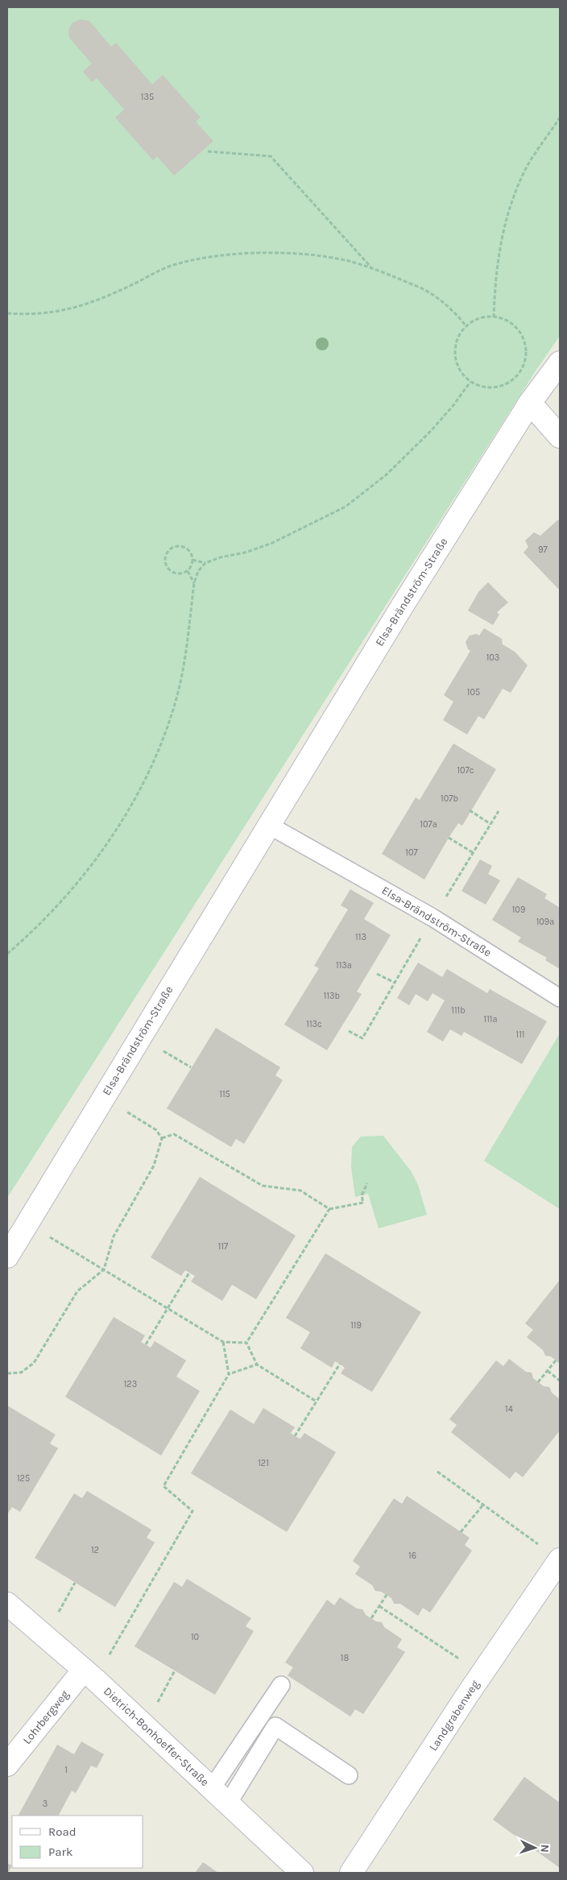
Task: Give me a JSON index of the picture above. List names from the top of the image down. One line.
{"streets":{"street":["Elsa-Brändström-Straße","Landgrabenweg","Lohrbergweg","Dietrich-Bonhoeffer-Straße"]},"crossings":[["Lohrbergweg","Dietrich-Bonhoeffer-Straße"]],"house_numbers":["135","97","103","105","107c","107b","107a","107","109","109a","113","113a","113b","111b","111a","113c","111","115","117","119","123","14","121","125","12","16","10","18","1","3"],"legend":["Road","Park"],"north":"right"}
